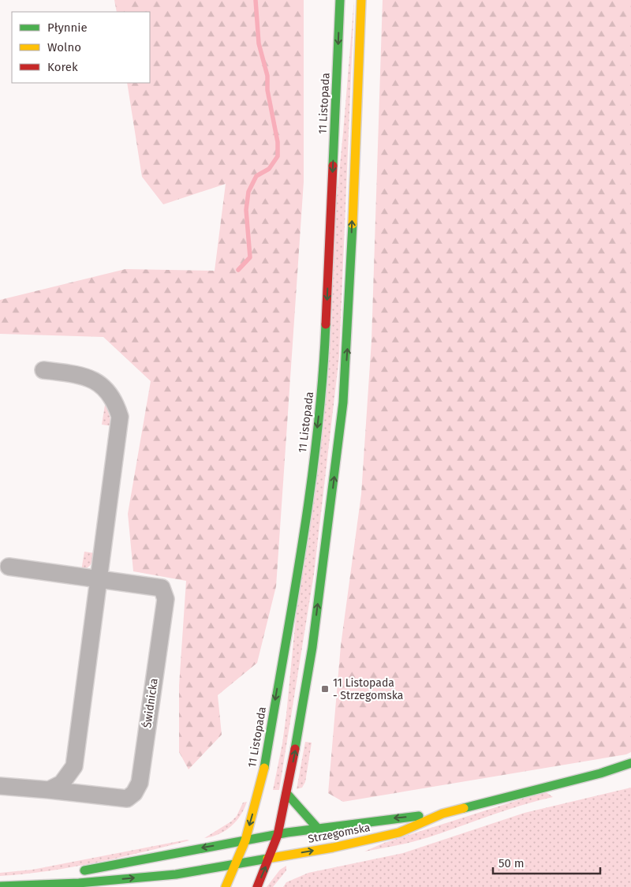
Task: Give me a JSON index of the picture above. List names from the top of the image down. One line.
{"streets":{"main road":["11 Listopada","Strzegomska"],"street":["Świdnicka"]},"crossings":[["11 Listopada","Strzegomska"]],"places":{"transit":["11 Listopada - Strzegomska"]},"legend":["Płynnie","Wolno","Korek"],"scale_bar":"50 m"}
